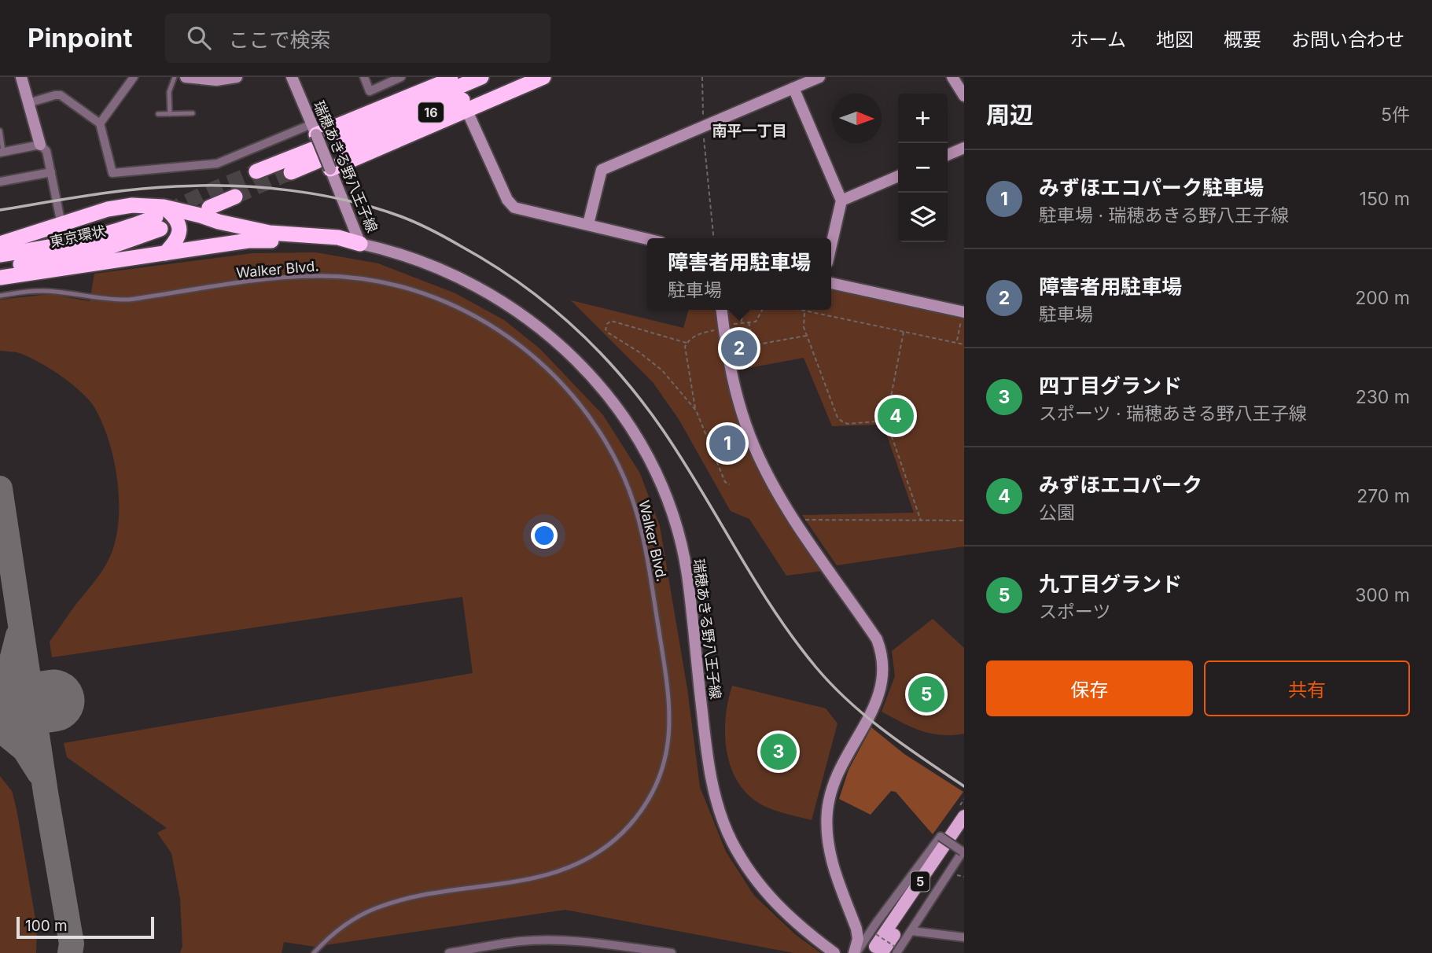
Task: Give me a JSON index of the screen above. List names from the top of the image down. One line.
{"streets":{"highway":["16","東京環状"],"main road":["5"],"street":["瑞穂あきる野八王子線"],"lane":["Walker Blvd."]},"districts":["南平一丁目"],"scale_bar":"100 m","north":"right","page":{"header":"Pinpoint","search":"ここで検索","nav":["ホーム","地図","概要","お問い合わせ"],"heading":["周辺","5件"],"map_buttons":["+","−"],"list":[{"mark":"1","name":"みずほエコパーク駐車場","note":"駐車場 · 瑞穂あきる野八王子線","value":"150 m"},{"mark":"2","name":"障害者用駐車場","note":"駐車場","value":"200 m"},{"mark":"3","name":"四丁目グランド","note":"スポーツ · 瑞穂あきる野八王子線","value":"230 m"},{"mark":"4","name":"みずほエコパーク","note":"公園","value":"270 m"},{"mark":"5","name":"九丁目グランド","note":"スポーツ","value":"300 m"}],"popup":["障害者用駐車場","駐車場"],"pins":["2","4","1","5","3"],"buttons":["保存","共有"],"scale":"100 m"}}
